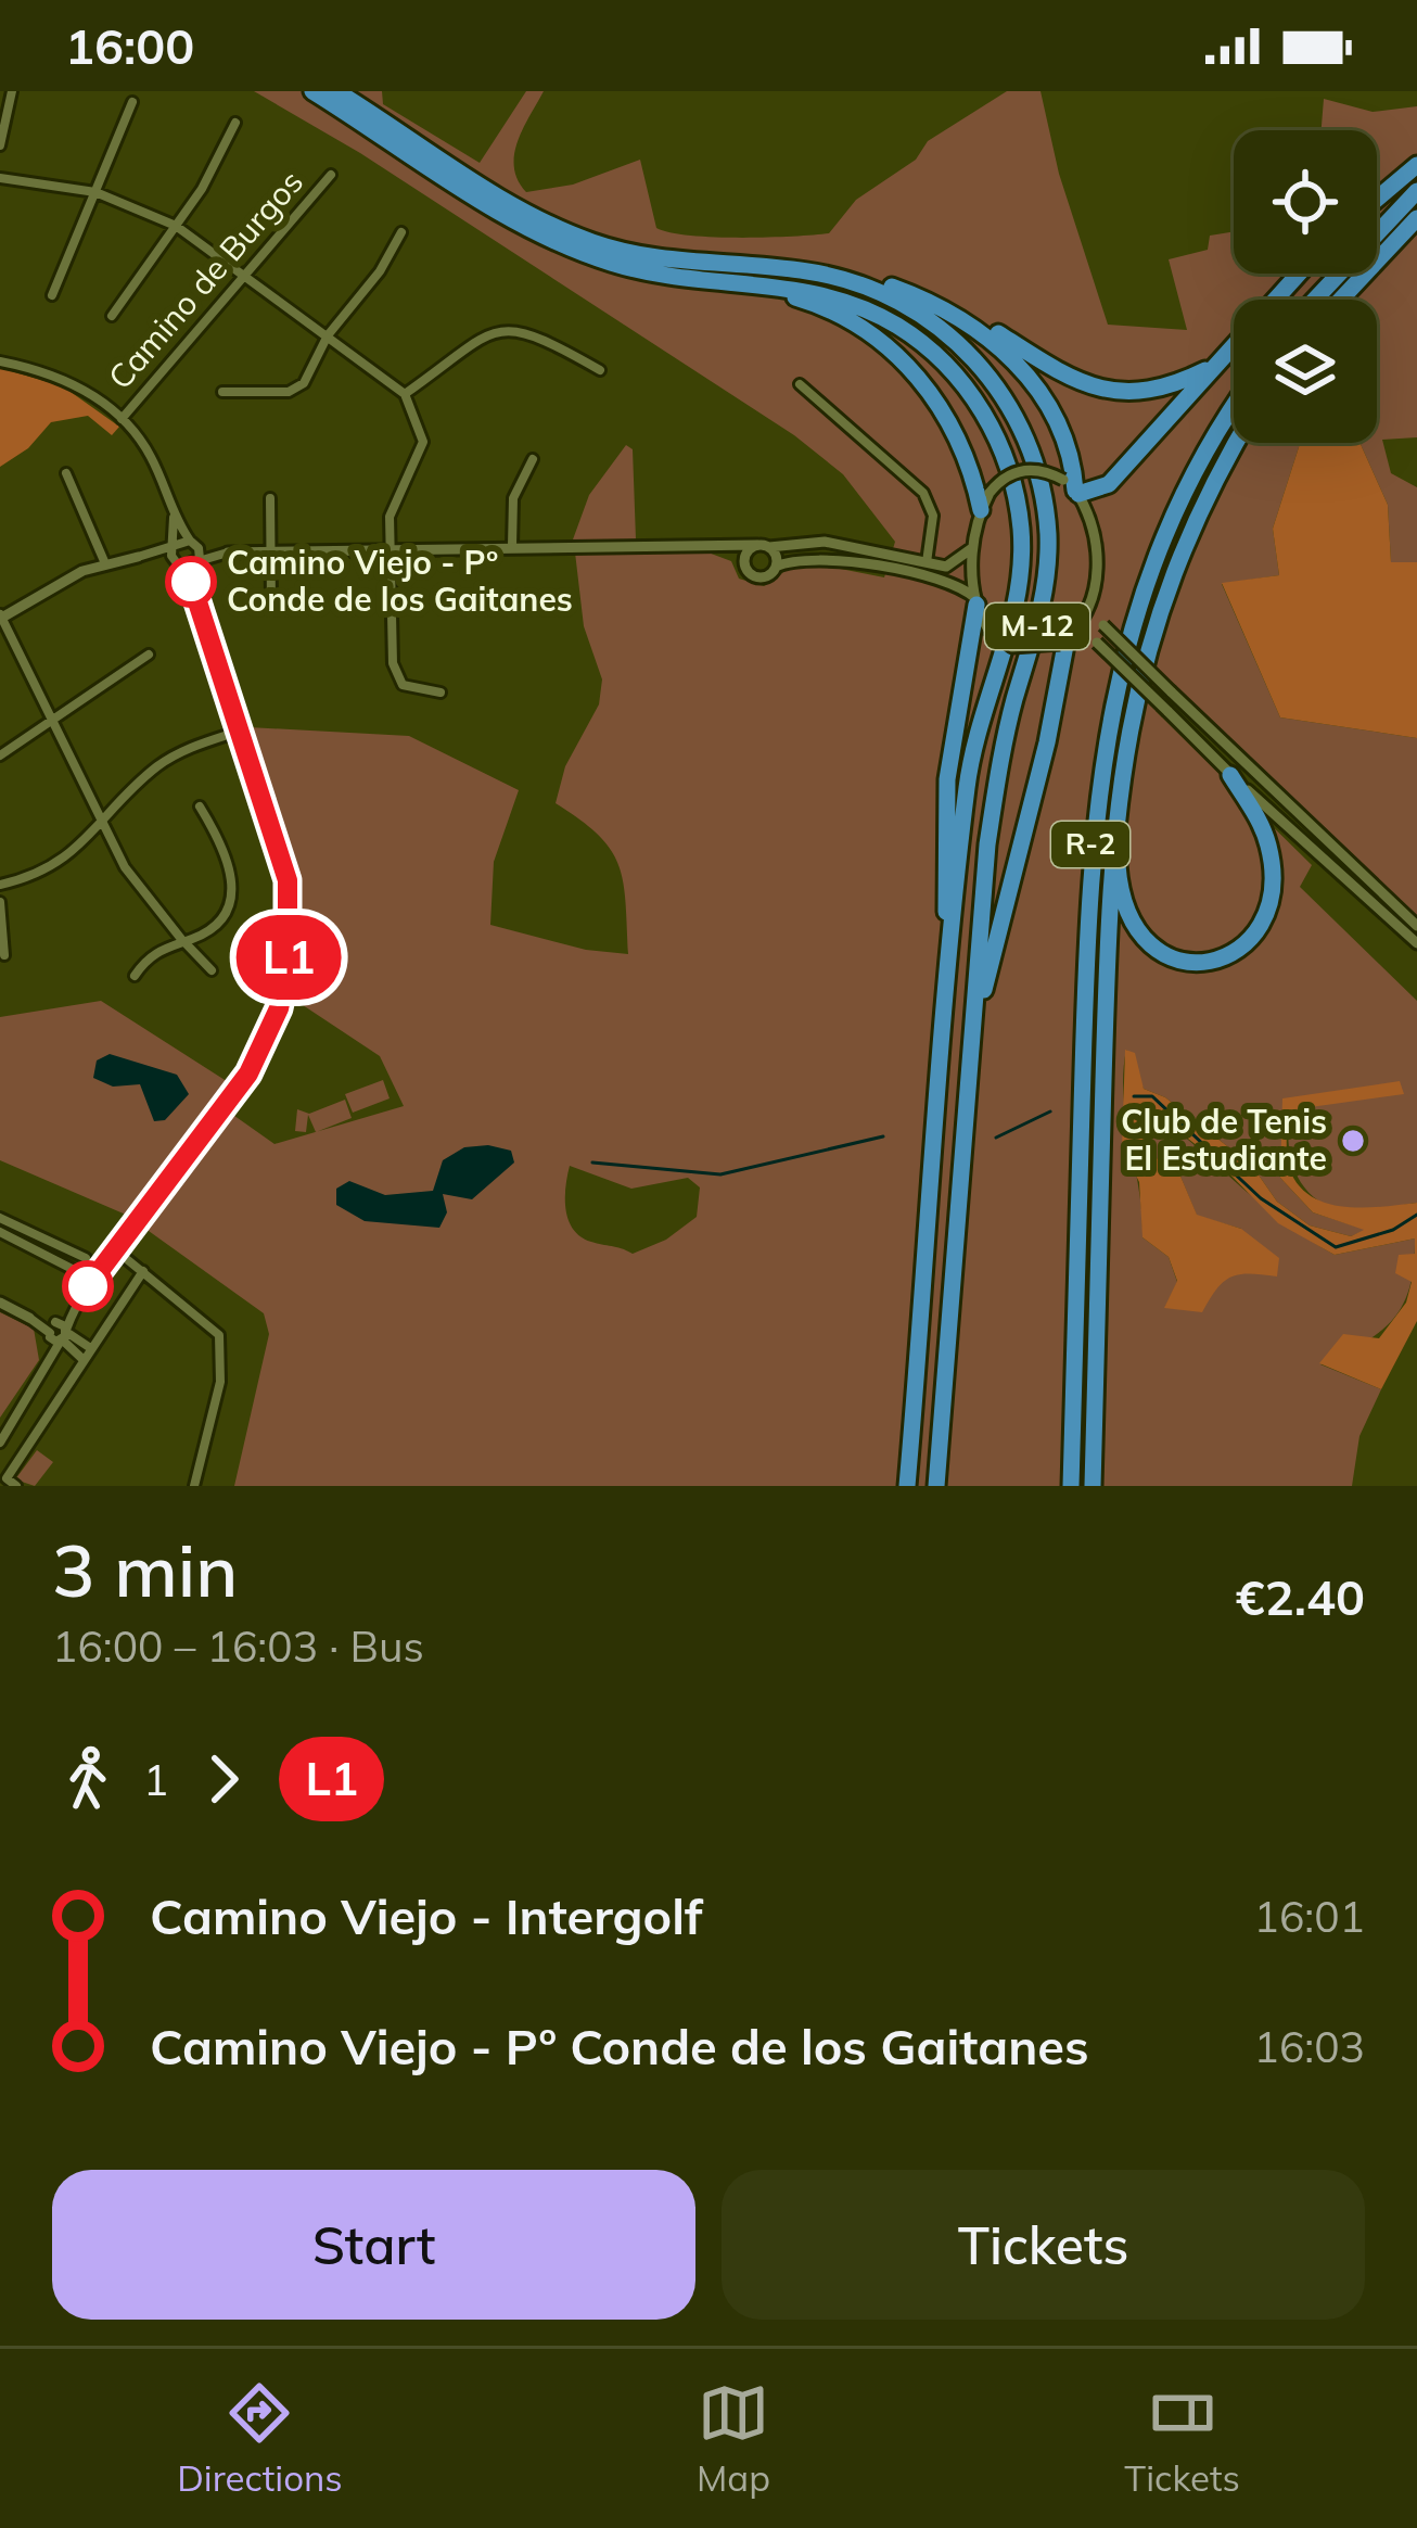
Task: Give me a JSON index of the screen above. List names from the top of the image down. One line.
{"streets":{"highway":["M-12","R-2"],"street":["Camino de Burgos"]},"places":["Camino Viejo - Pº Conde de los Gaitanes","Club de Tenis El Estudiante"],"lines":["bus line L1"],"page":{"status":"16:00","on_map":"L1","heading":["3 min","16:00 – 16:03 · Bus","€2.40"],"legs":["1","L1"],"list":[{"name":"Camino Viejo - Intergolf","value":"16:01"},{"name":"Camino Viejo - Pº Conde de los Gaitanes","value":"16:03"}],"buttons":["Start","Tickets"],"tabs":["Directions","Map","Tickets"]}}
